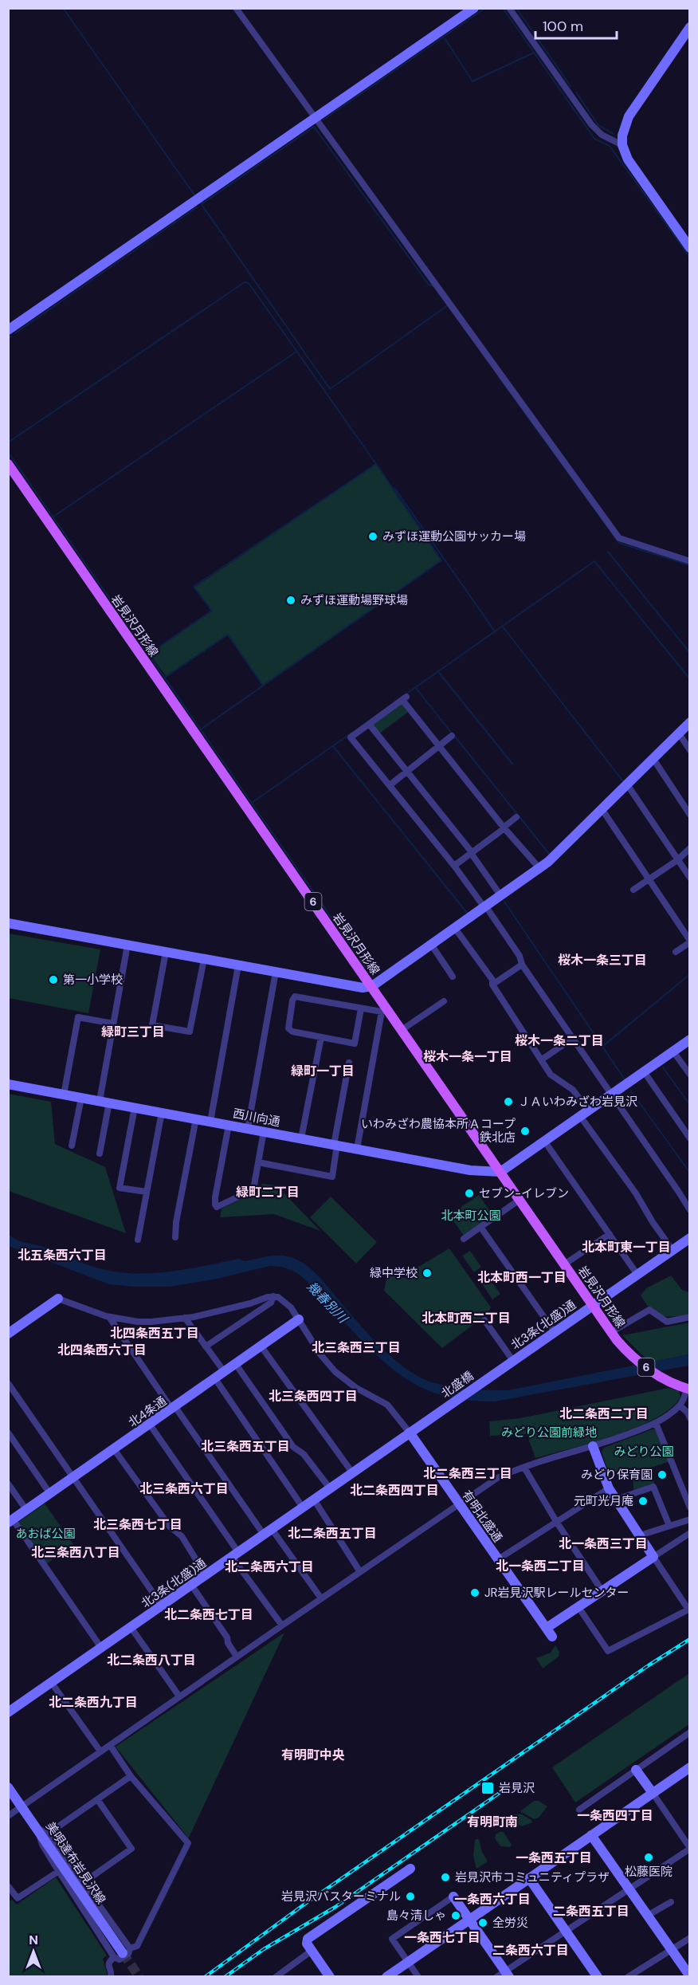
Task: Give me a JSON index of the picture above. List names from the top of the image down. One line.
{"streets":{"main road":["岩見沢月形線","6"],"street":["西川向通","北3条(北盛)通","北盛橋","北4条通","有明北盛通","美唄達布岩見沢線"]},"crossings":[["岩見沢月形線","西川向通"],["岩見沢月形線","北3条(北盛)通"],["北3条(北盛)通","北盛橋"],["北3条(北盛)通","有明北盛通"]],"districts":["桜木一条三丁目","緑町三丁目","桜木一条二丁目","桜木一条一丁目","緑町一丁目","緑町二丁目","北本町東一丁目","北五条西六丁目","北本町西一丁目","北本町西二丁目","北四条西五丁目","北三条西三丁目","北四条西六丁目","北三条西四丁目","北二条西二丁目","北三条西五丁目","北二条西三丁目","北三条西六丁目","北二条西四丁目","北三条西七丁目","北二条西五丁目","北一条西三丁目","北三条西八丁目","北一条西二丁目","北二条西六丁目","北二条西七丁目","北二条西八丁目","北二条西九丁目","有明町中央","一条西四丁目","有明町南","一条西五丁目","一条西六丁目","二条西五丁目","一条西七丁目","二条西六丁目"],"water":["幾春別川"],"parks":["北本町公園","みどり公園前緑地","みどり公園","あおば公園"],"places":{"other":["みずほ運動公園サッカー場","みずほ運動場野球場","第一小学校","ＪＡいわみざわ岩見沢","いわみざわ農協本所Ａコープ 鉄北店","セブン-イレブン","緑中学校","みどり保育園","元町光月庵","JR岩見沢駅レールセンター","松藤医院","岩見沢市コミュニティプラザ","岩見沢バスターミナル","島々清しゃ","全労災"],"transit":["岩見沢"]},"scale_bar":"100 m","north":"top"}
